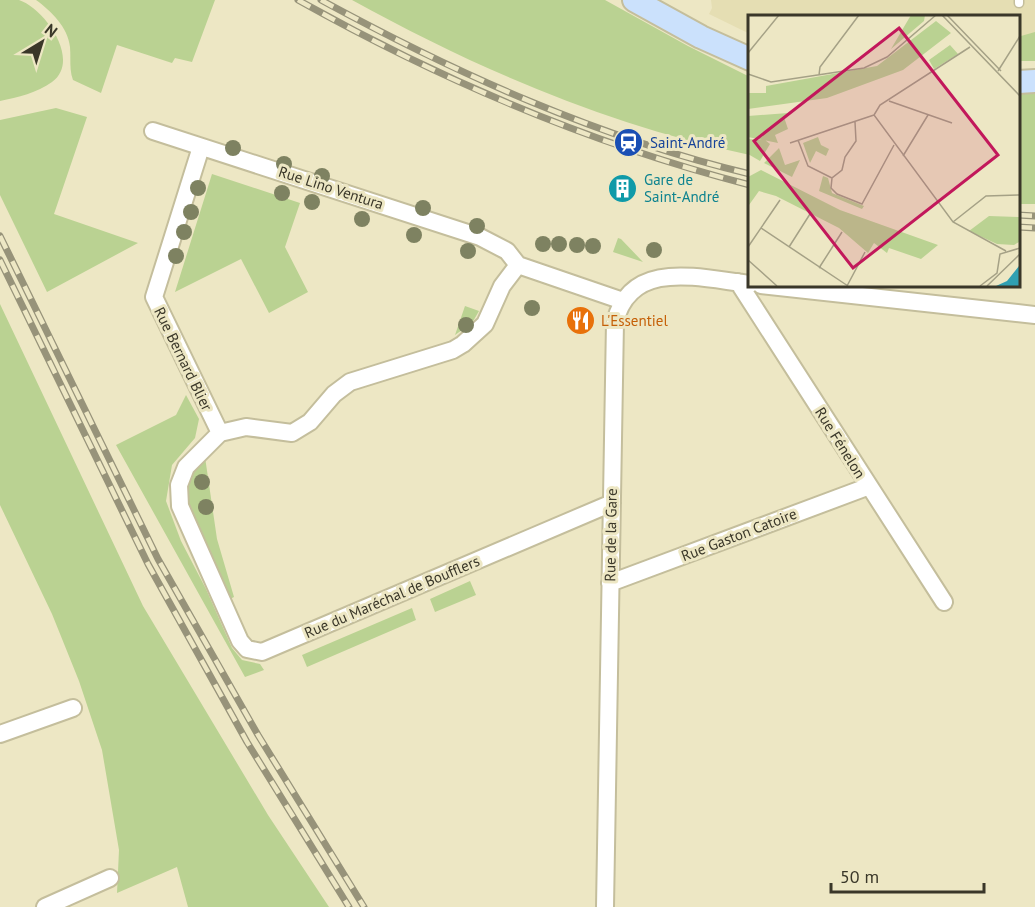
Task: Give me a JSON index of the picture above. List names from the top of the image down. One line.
{"streets":{"street":["Rue Lino Ventura","Rue Bernard Blier","Rue Fénelon","Rue de la Gare","Rue Gaston Catoire","Rue du Maréchal de Boufflers"]},"crossings":[["Rue Lino Ventura","Rue Bernard Blier"],["Rue Bernard Blier","Rue du Maréchal de Boufflers"],["Rue Fénelon","Rue Gaston Catoire"],["Rue de la Gare","Rue Gaston Catoire"],["Rue de la Gare","Rue du Maréchal de Boufflers"]],"places":{"station":["Saint-André"],"building":["Gare de Saint-André"],"restaurant":["L'Essentiel"]},"scale_bar":"50 m","north":"top right"}
